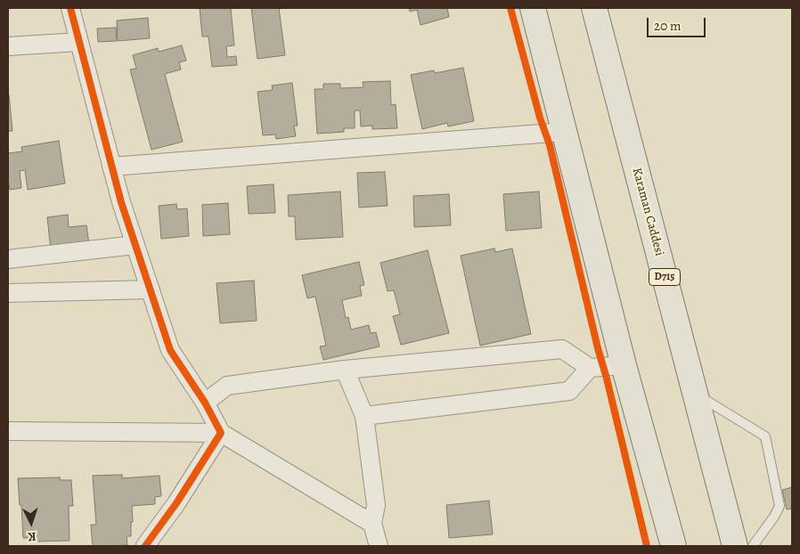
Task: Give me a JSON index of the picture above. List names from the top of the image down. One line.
{"streets":{"highway":["Karaman Caddesi","D715"]},"scale_bar":"20 m","north":"bottom"}
